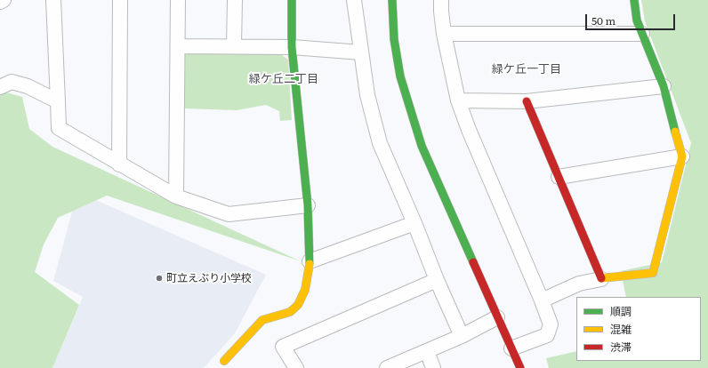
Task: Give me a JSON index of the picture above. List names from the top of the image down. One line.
{"districts":["緑ケ丘一丁目","緑ケ丘二丁目"],"places":["町立えぶり小学校"],"legend":["順調","混雑","渋滞"],"scale_bar":"50 m"}
